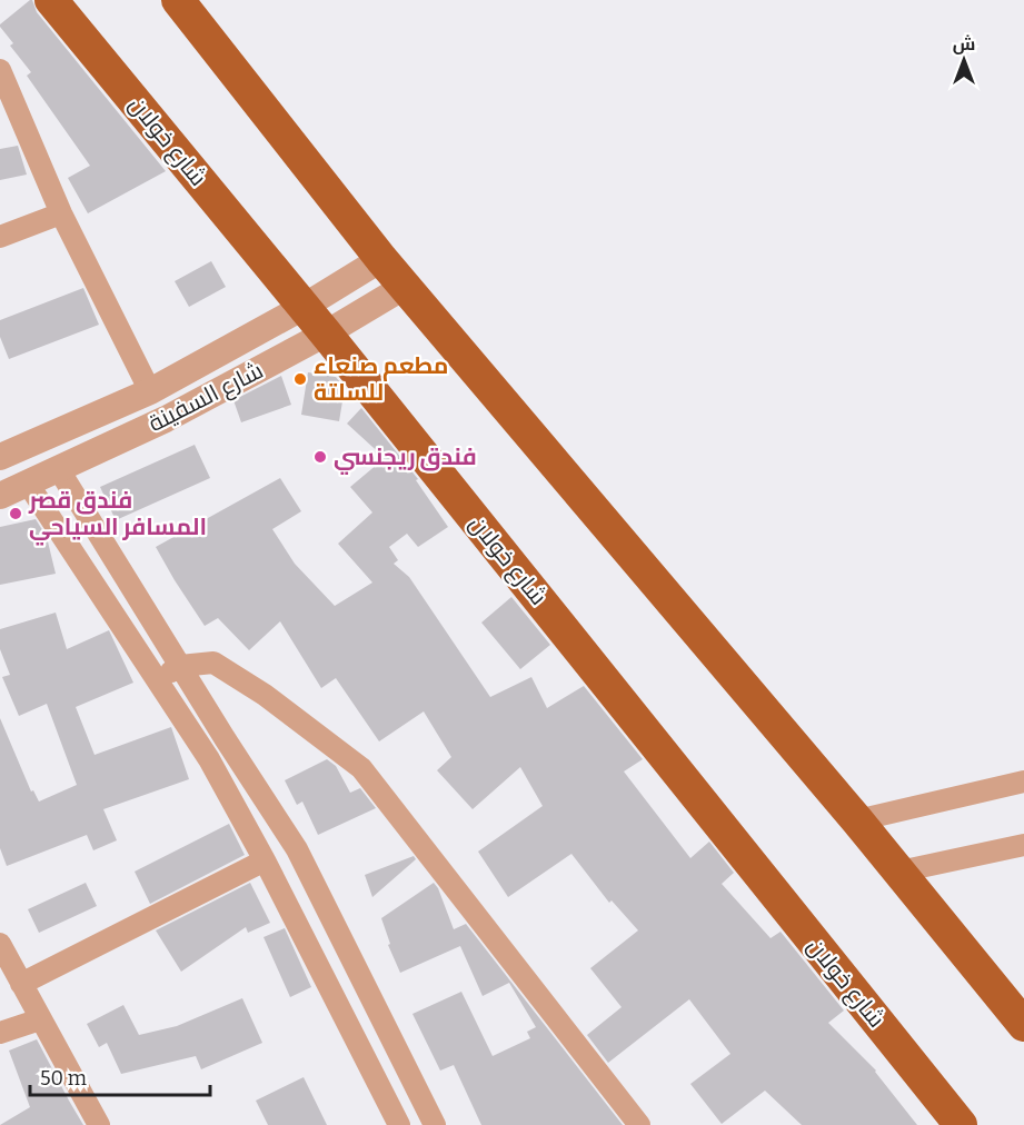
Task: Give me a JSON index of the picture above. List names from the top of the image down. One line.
{"streets":{"main road":["شارع خولان"],"street":["شارع السفينة"]},"crossings":[["شارع خولان","شارع السفينة"]],"places":["مطعم صنعاء للسلتة","فندق ريجنسي","فندق قصر المسافر السياحي"],"scale_bar":"50 m","north":"top"}
